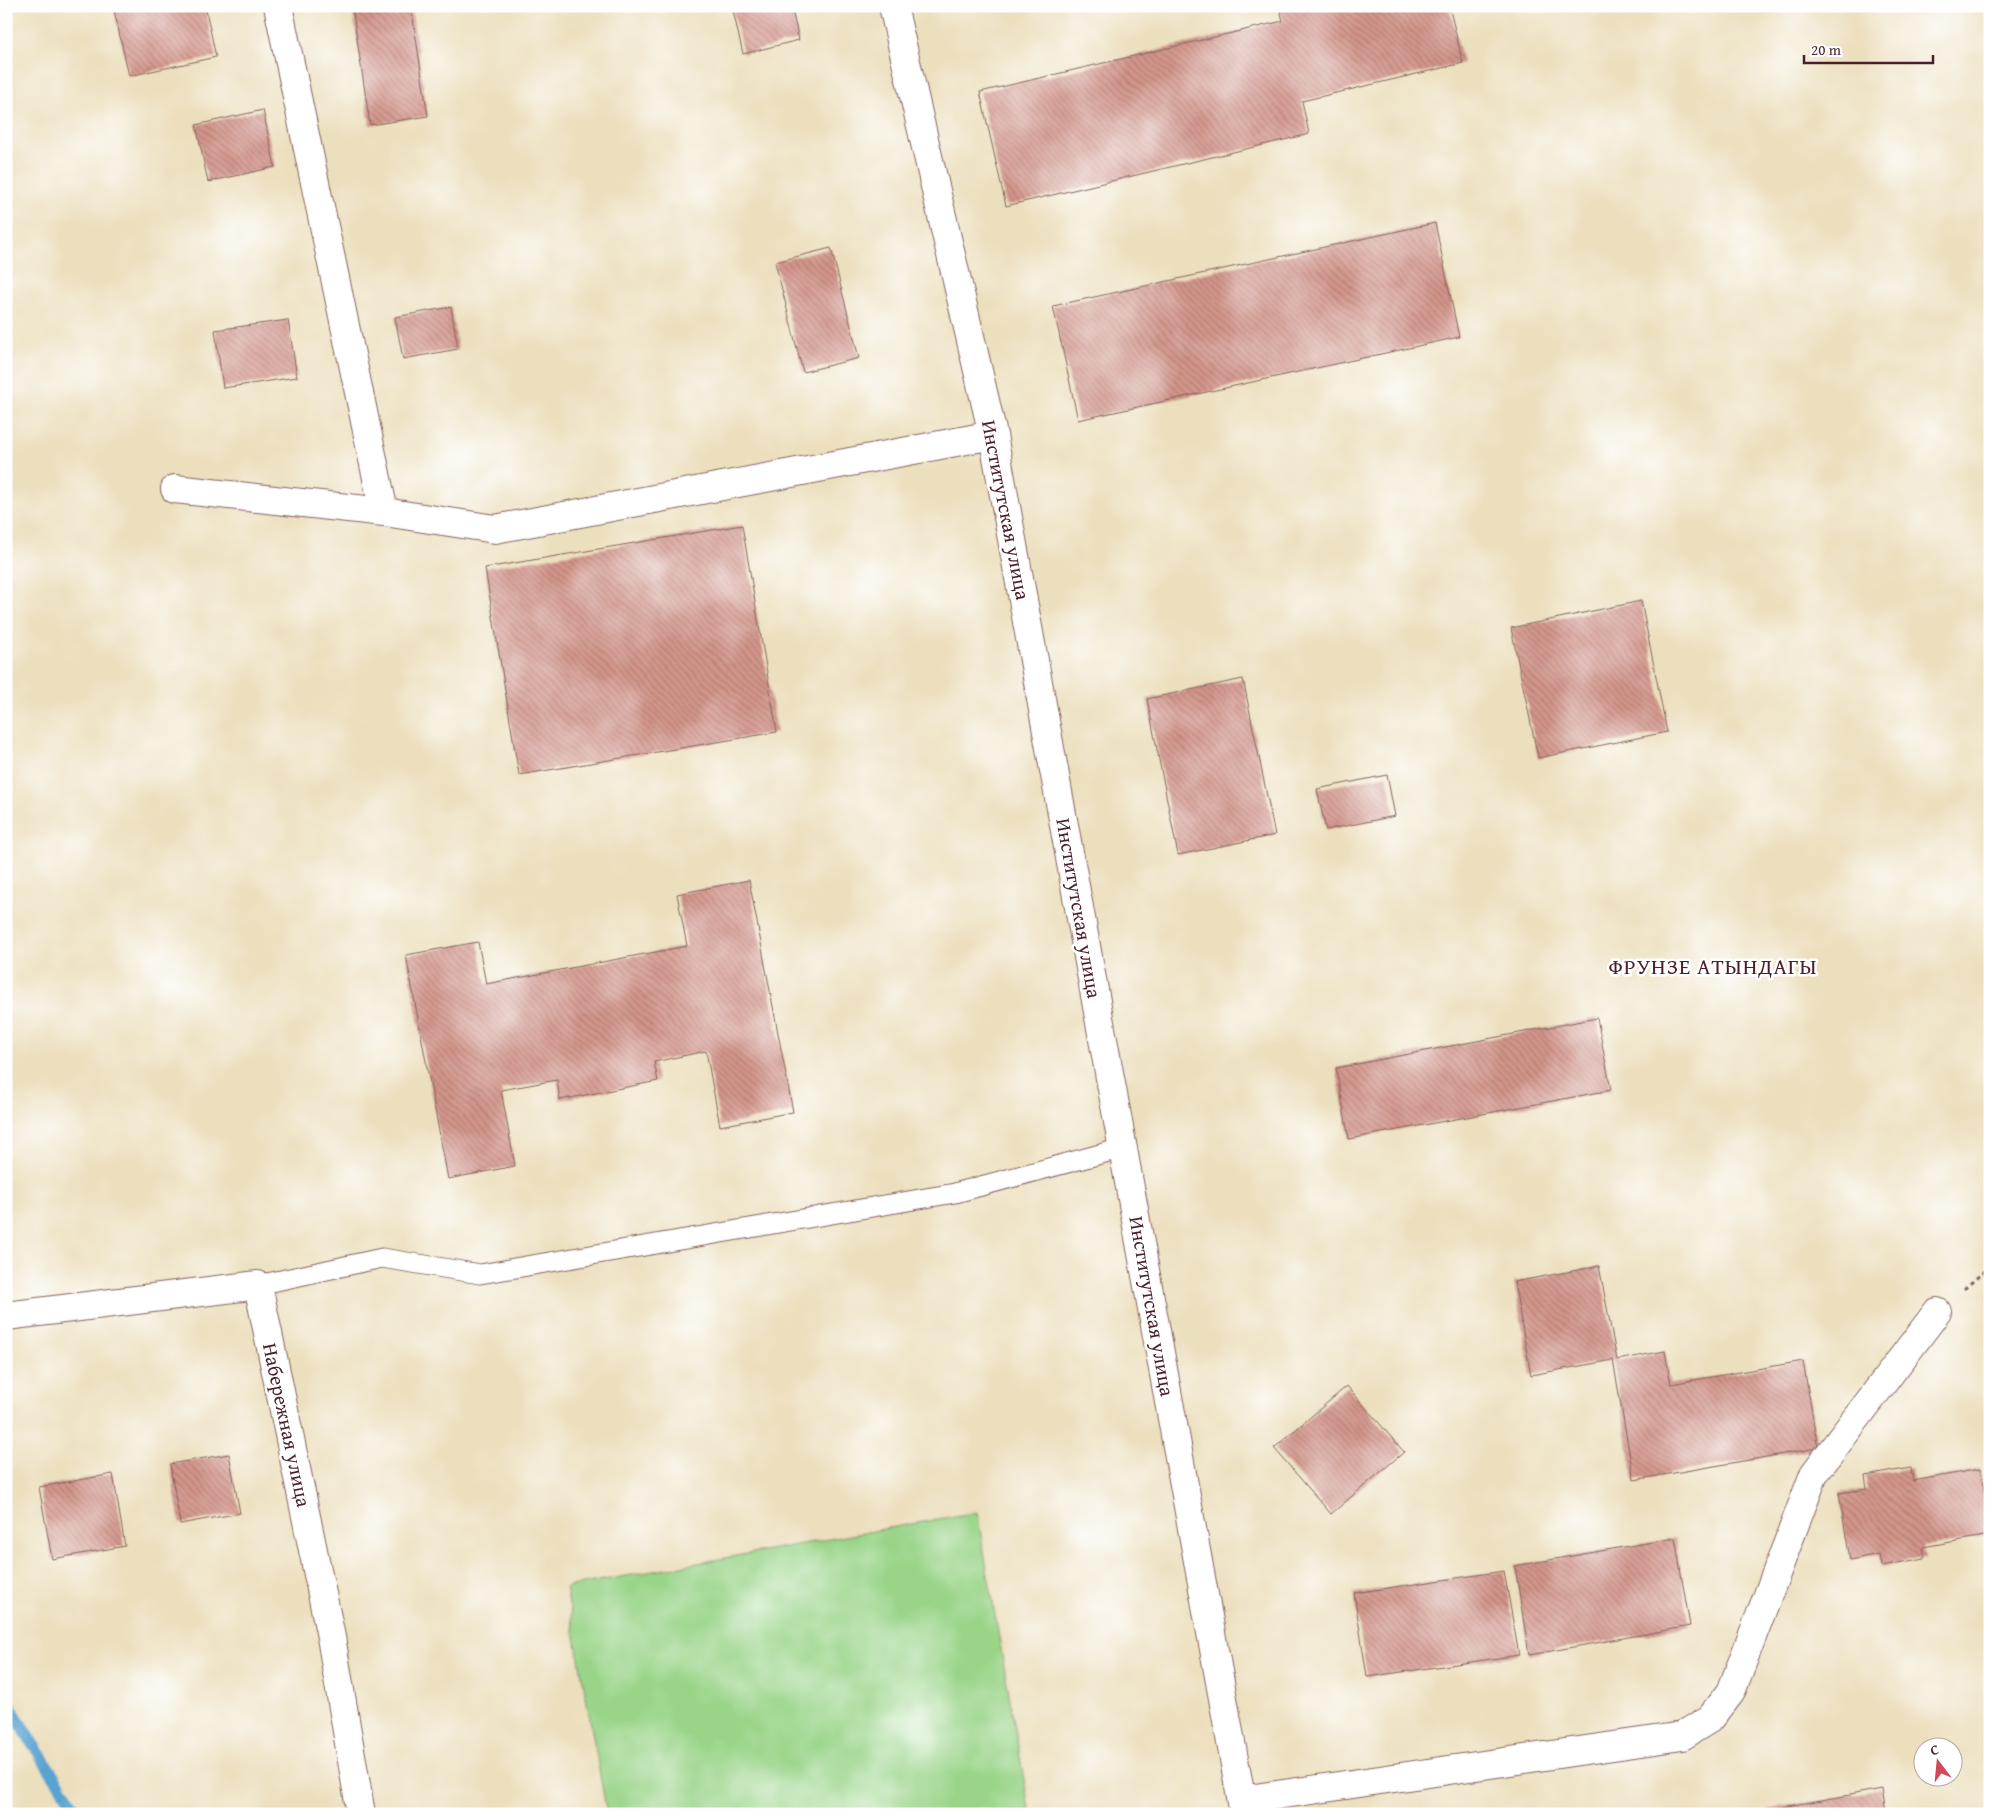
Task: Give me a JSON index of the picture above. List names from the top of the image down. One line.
{"streets":{"street":["Институтская улица","Набережная улица"]},"districts":["ФРУНЗЕ АТЫНДАГЫ"],"scale_bar":"20 m","north":"top"}
